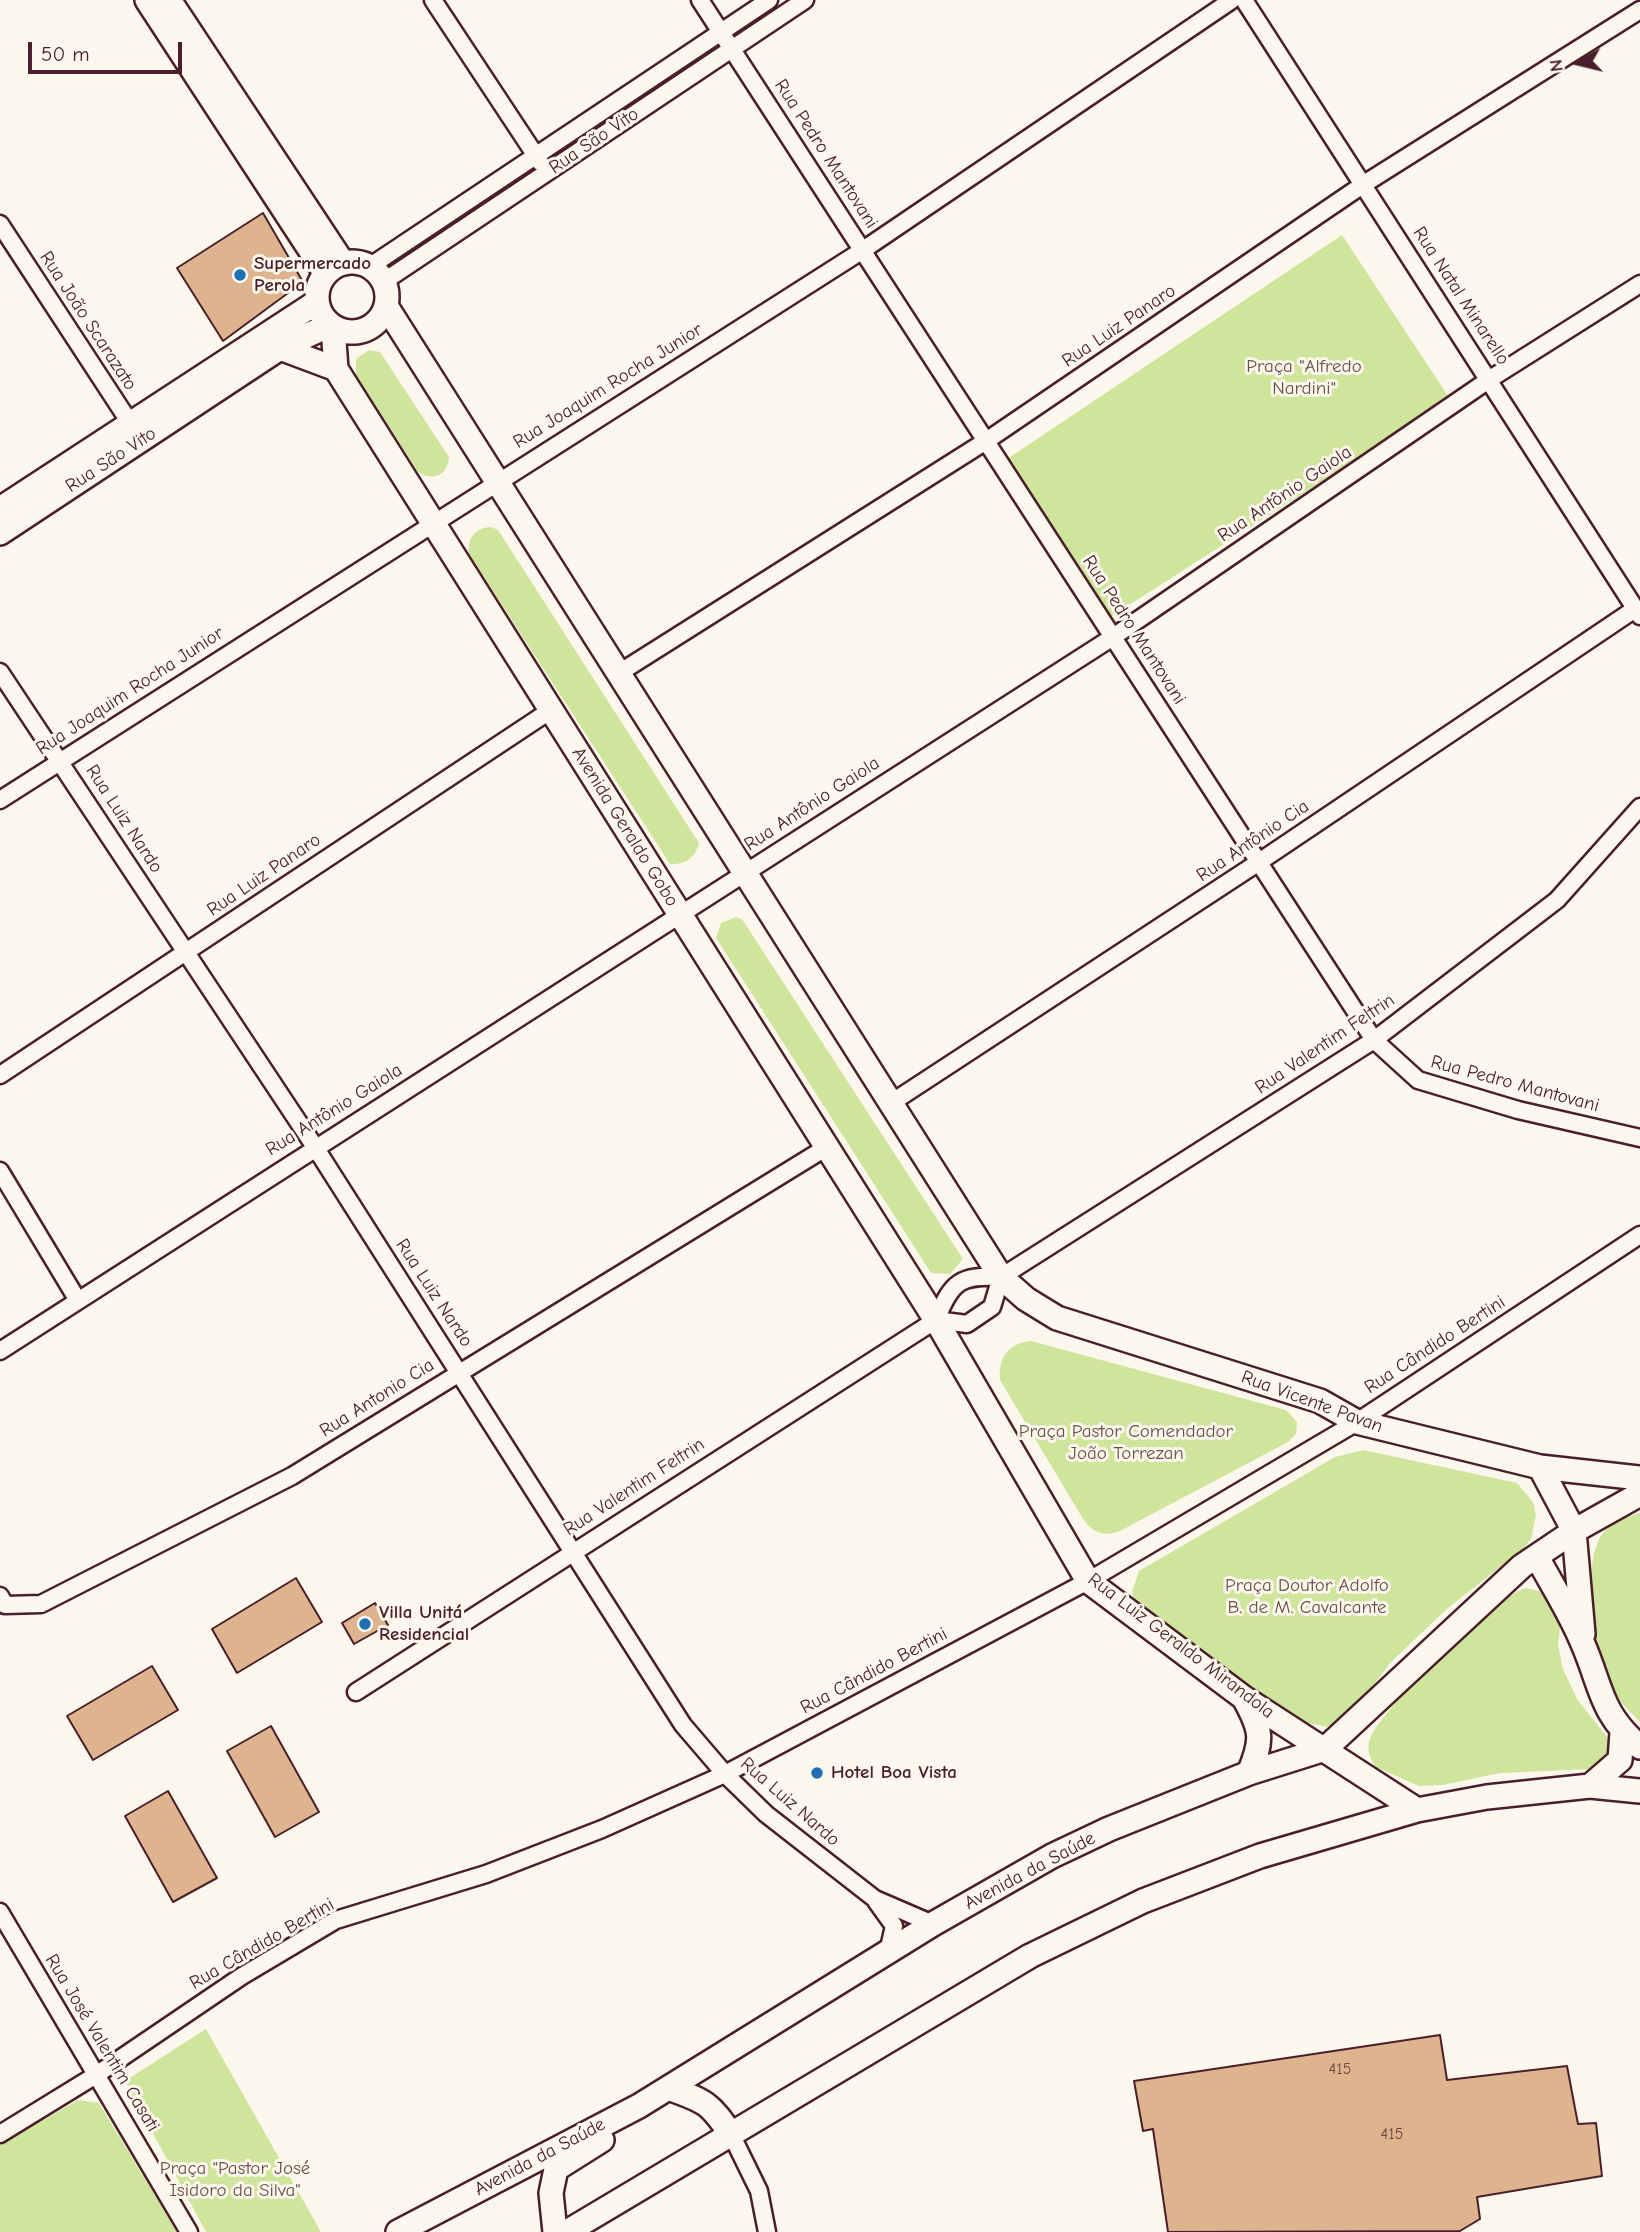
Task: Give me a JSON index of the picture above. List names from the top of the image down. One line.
{"streets":{"street":["Rua São Vito","Rua Pedro Mantovani","Rua Natal Minarello","Rua João Scarazato","Rua Luiz Panaro","Rua Joaquim Rocha Junior","Rua Antônio Gaiola","Rua Luiz Nardo","Avenida Geraldo Gobo","Rua Antônio Cia","Rua Valentim Feltrin","Rua Cândido Bertini","Rua Antonio Cia","Rua Vicente Pavan","Rua Luiz Geraldo Mirandola","Avenida da Saúde","Rua José Valentim Casati"]},"crossings":[["Rua São Vito","Rua Pedro Mantovani"],["Rua São Vito","Rua João Scarazato"],["Rua São Vito","Avenida Geraldo Gobo"],["Rua Pedro Mantovani","Rua Luiz Panaro"],["Rua Pedro Mantovani","Rua Joaquim Rocha Junior"],["Rua Pedro Mantovani","Rua Antônio Gaiola"],["Rua Pedro Mantovani","Rua Antônio Cia"],["Rua Pedro Mantovani","Rua Valentim Feltrin"],["Rua Natal Minarello","Rua Luiz Panaro"],["Rua Natal Minarello","Rua Antônio Gaiola"],["Rua Natal Minarello","Rua Antônio Cia"],["Rua Luiz Panaro","Rua Luiz Nardo"],["Rua Luiz Panaro","Avenida Geraldo Gobo"],["Rua Joaquim Rocha Junior","Rua Luiz Nardo"],["Rua Joaquim Rocha Junior","Avenida Geraldo Gobo"],["Rua Antônio Gaiola","Rua Luiz Nardo"],["Rua Antônio Gaiola","Avenida Geraldo Gobo"],["Rua Luiz Nardo","Rua Valentim Feltrin"],["Rua Luiz Nardo","Rua Cândido Bertini"],["Rua Luiz Nardo","Rua Antonio Cia"],["Rua Luiz Nardo","Avenida da Saúde"],["Avenida Geraldo Gobo","Rua Valentim Feltrin"],["Avenida Geraldo Gobo","Rua Antonio Cia"],["Avenida Geraldo Gobo","Rua Luiz Geraldo Mirandola"],["Rua Valentim Feltrin","Rua Vicente Pavan"],["Rua Valentim Feltrin","Rua Luiz Geraldo Mirandola"],["Rua Cândido Bertini","Rua Vicente Pavan"],["Rua Cândido Bertini","Rua Luiz Geraldo Mirandola"],["Rua Cândido Bertini","Rua José Valentim Casati"],["Rua Luiz Geraldo Mirandola","Avenida da Saúde"]],"parks":["Praça \"Alfredo Nardini\"","Praça Pastor Comendador João Torrezan","Praça Doutor Adolfo B. de M. Cavalcante","Praça \"Pastor José Isidoro da Silva\""],"places":["Supermercado Perola","Villa Unitá Residencial","Hotel Boa Vista"],"house_numbers":["415","415"],"scale_bar":"50 m","north":"left"}
